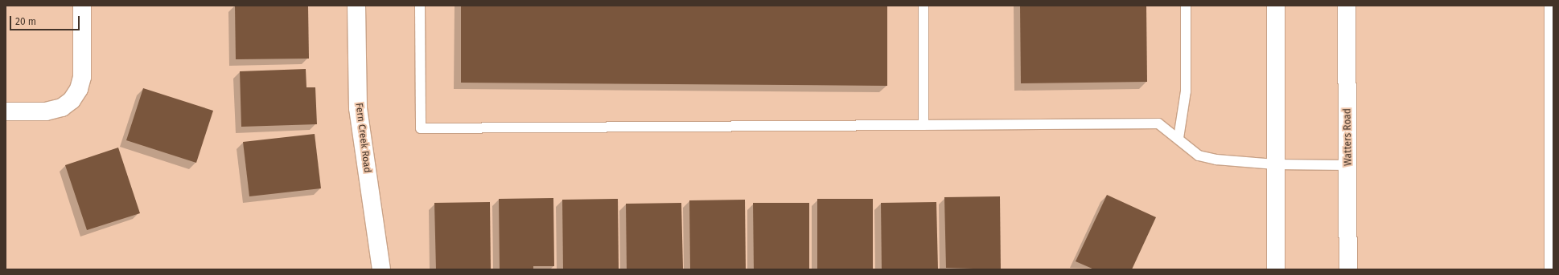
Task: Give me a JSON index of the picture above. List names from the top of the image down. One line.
{"streets":{"street":["Watters Road","Fern Creek Road"]},"scale_bar":"20 m"}
